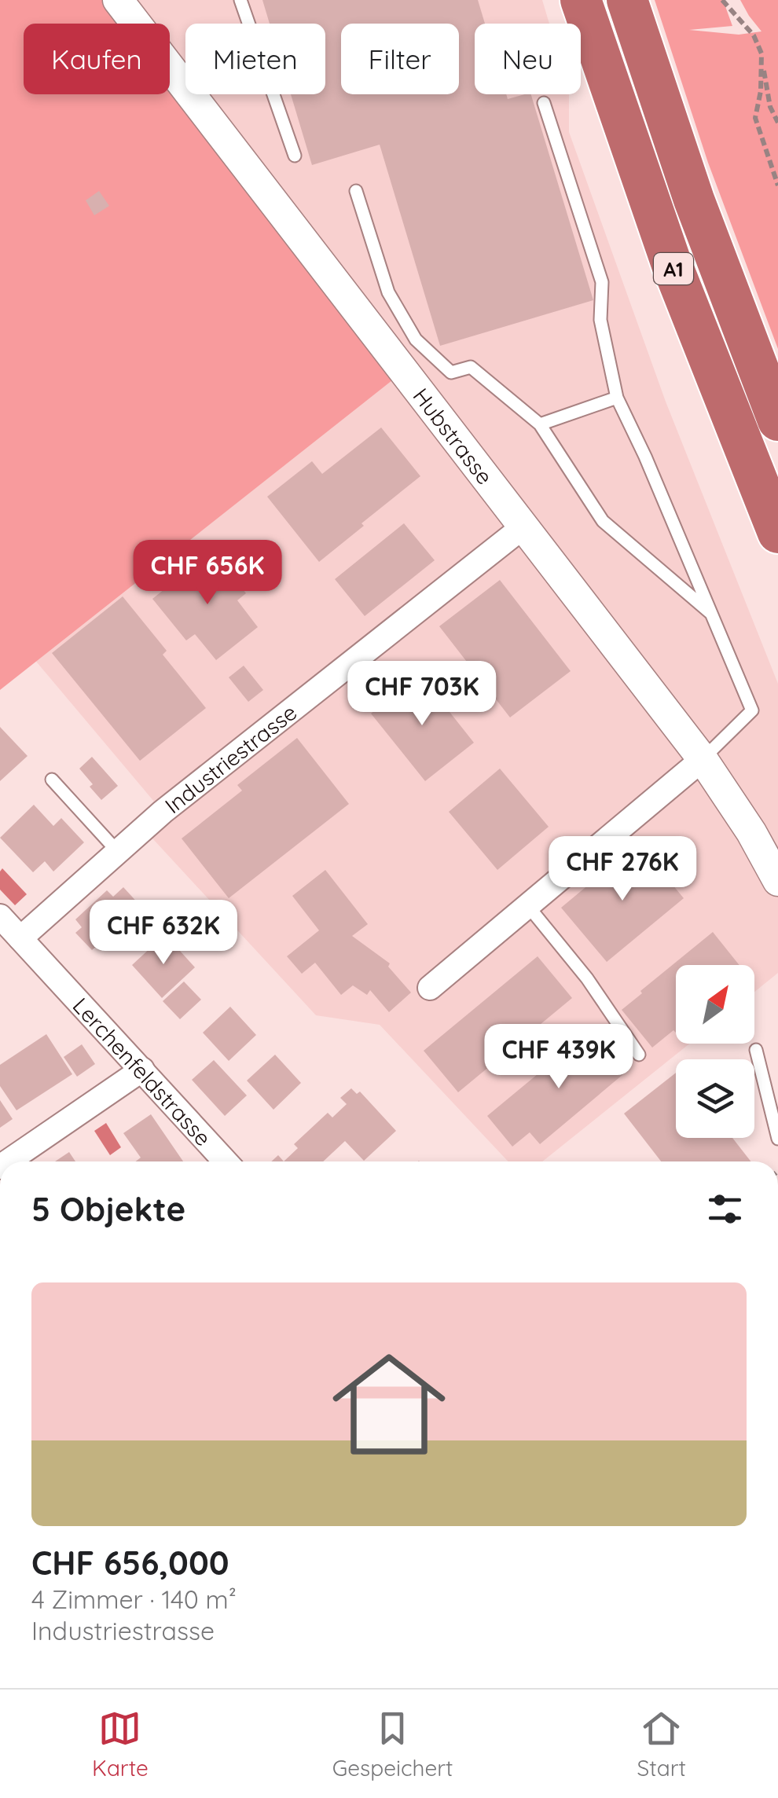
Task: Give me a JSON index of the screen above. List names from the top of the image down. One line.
{"streets":{"highway":["A1"],"street":["Hubstrasse","Industriestrasse","Lerchenfeldstrasse"]},"crossings":[["Hubstrasse","Industriestrasse"],["Industriestrasse","Lerchenfeldstrasse"]],"north":"top right","page":{"chip":["Kaufen","Mieten","Filter","Neu"],"price":["CHF 656K","CHF 703K","CHF 276K","CHF 632K","CHF 439K"],"heading":"5 Objekte","list":[{"name":"CHF 656,000","note":"4 Zimmer · 140 m² · Industriestrasse"}],"tabs":["Karte","Gespeichert","Start"]}}
